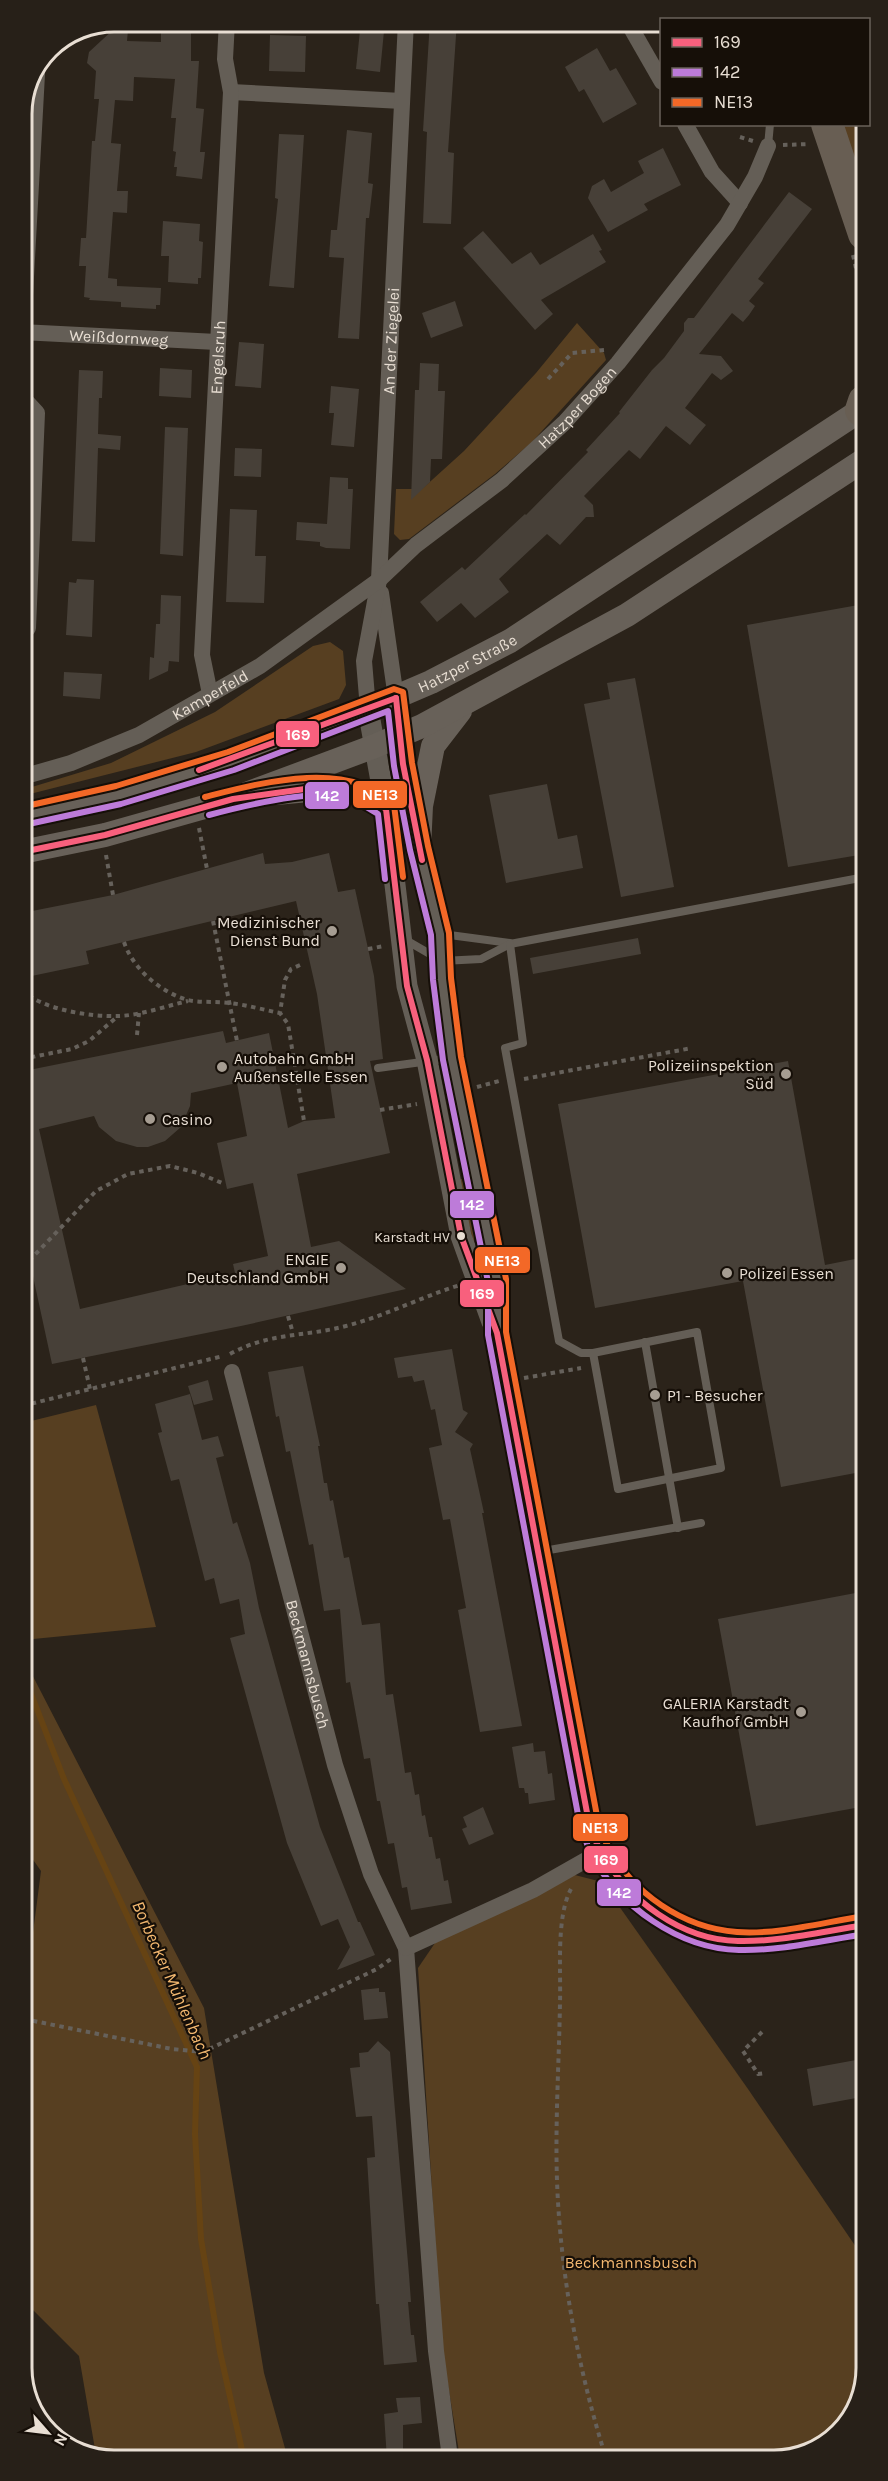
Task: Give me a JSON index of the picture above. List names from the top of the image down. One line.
{"streets":{"main road":["Hatzper Straße"],"street":["Weißdornweg","An der Ziegelei","Engelsruh","Hatzper Bogen","Kamperfeld","Beckmannsbusch"]},"crossings":[["Weißdornweg","Engelsruh"],["An der Ziegelei","Hatzper Bogen"],["An der Ziegelei","Hatzper Straße"],["An der Ziegelei","Kamperfeld"],["Engelsruh","Kamperfeld"],["Hatzper Bogen","Kamperfeld"]],"water":["Borbecker Mühlenbach"],"parks":["Beckmannsbusch"],"places":["Medizinischer Dienst Bund","Autobahn GmbH Außenstelle Essen","Polizeiinspektion Süd","Casino","Karstadt HV","ENGIE Deutschland GmbH","Polizei Essen","P1 - Besucher","GALERIA Karstadt Kaufhof GmbH"],"lines":["transit line NE13","transit line 169","transit line 142"],"legend":["169","142","NE13"],"north":"bottom right"}
